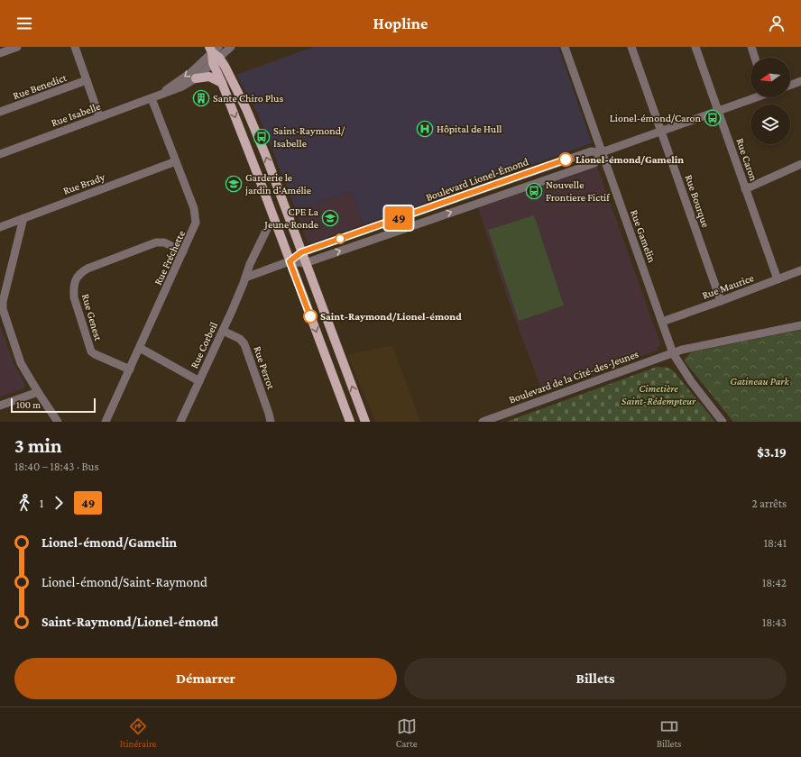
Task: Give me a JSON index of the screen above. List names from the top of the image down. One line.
{"streets":{"street":["Rue Benedict","Rue Isabelle","Rue Caron","Boulevard Lionel-Émond","Rue Brady","Rue Bourque","Rue Gamelin","Rue Fréchette","Rue Maurice","Rue Genest","Rue Corbeil","Rue Perrot","Boulevard de la Cité-des-Jeunes"]},"crossings":[["Rue Isabelle","Rue Fréchette"],["Rue Caron","Boulevard Lionel-Émond"],["Rue Caron","Rue Maurice"],["Boulevard Lionel-Émond","Rue Bourque"],["Boulevard Lionel-Émond","Rue Gamelin"],["Rue Brady","Rue Fréchette"],["Rue Bourque","Rue Maurice"],["Rue Gamelin","Rue Maurice"],["Rue Gamelin","Boulevard de la Cité-des-Jeunes"],["Rue Fréchette","Rue Genest"],["Rue Corbeil","Rue Perrot"]],"parks":["Gatineau Park","Cimetière Saint-Rédempteur"],"places":{"building":["Sante Chiro Plus"],"bus stop":["Lionel-émond/Caron","Saint-Raymond/ Isabelle","Nouvelle Frontiere Fictif"],"hospital":["Hôpital de Hull"],"other":["Lionel-émond/Gamelin","Saint-Raymond/Lionel-émond"],"school or university":["Garderie le jardin d'Amélie","CPE La Jeune Ronde"]},"lines":["bus line 49"],"scale_bar":"100 m","north":"left","page":{"header":"Hopline","on_map":"49","scale":"100 m","heading":["3 min","18:40 – 18:43 · Bus","$3.19"],"legs":["1","49","2 arrêts"],"list":[{"name":"Lionel-émond/Gamelin","value":"18:41"},{"name":"Lionel-émond/Saint-Raymond","value":"18:42"},{"name":"Saint-Raymond/Lionel-émond","value":"18:43"}],"buttons":["Démarrer","Billets"],"tabs":["Itinéraire","Carte","Billets"]}}
